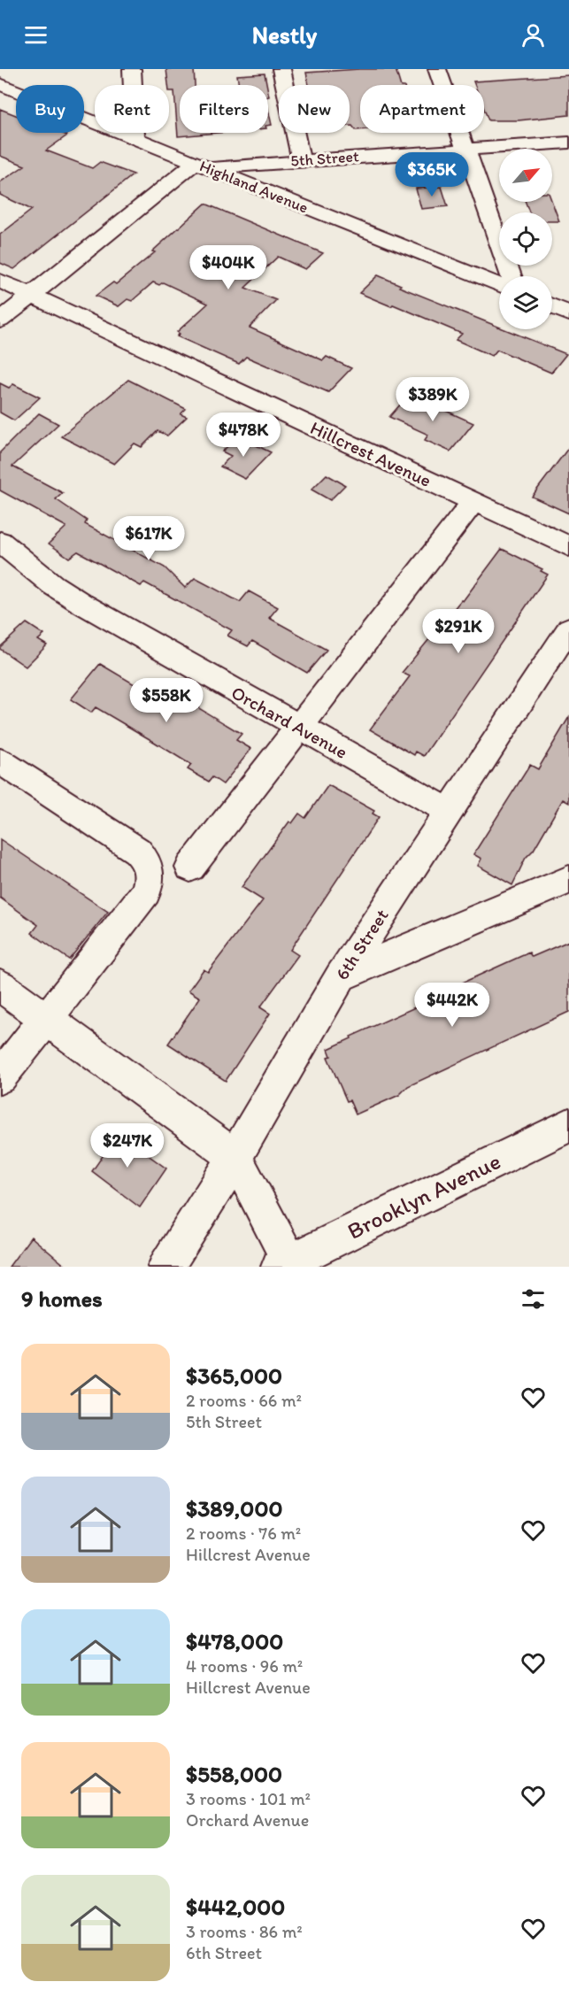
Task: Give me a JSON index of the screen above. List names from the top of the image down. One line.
{"streets":{"street":["5th Street","Highland Avenue","Hillcrest Avenue","Orchard Avenue","6th Street","Brooklyn Avenue"]},"crossings":[["5th Street","Highland Avenue"],["Orchard Avenue","6th Street"]],"north":"top right","page":{"header":"Nestly","chip":["Buy","Rent","Filters","New","Apartment"],"price":["$365K","$404K","$389K","$478K","$617K","$291K","$558K","$442K","$247K"],"heading":"9 homes","list":[{"name":"$365,000","note":"2 rooms · 66 m² · 5th Street"},{"name":"$389,000","note":"2 rooms · 76 m² · Hillcrest Avenue"},{"name":"$478,000","note":"4 rooms · 96 m² · Hillcrest Avenue"},{"name":"$558,000","note":"3 rooms · 101 m² · Orchard Avenue"},{"name":"$442,000","note":"3 rooms · 86 m² · 6th Street"}]}}
